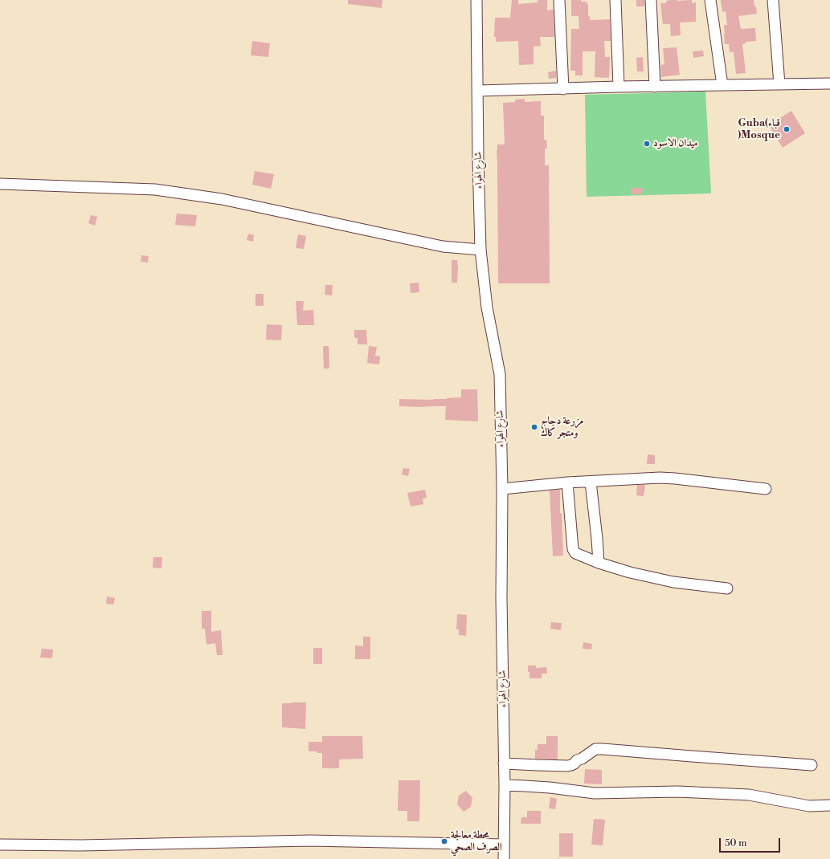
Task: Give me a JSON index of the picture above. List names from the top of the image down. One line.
{"streets":{"street":["شارع الهواء"]},"places":["Guba(قباء )Mosque","ميدان الاسود","مزرعة دجاج ومتجر كاك","محطة معالجة الصرف الصحي"],"scale_bar":"50 m"}
